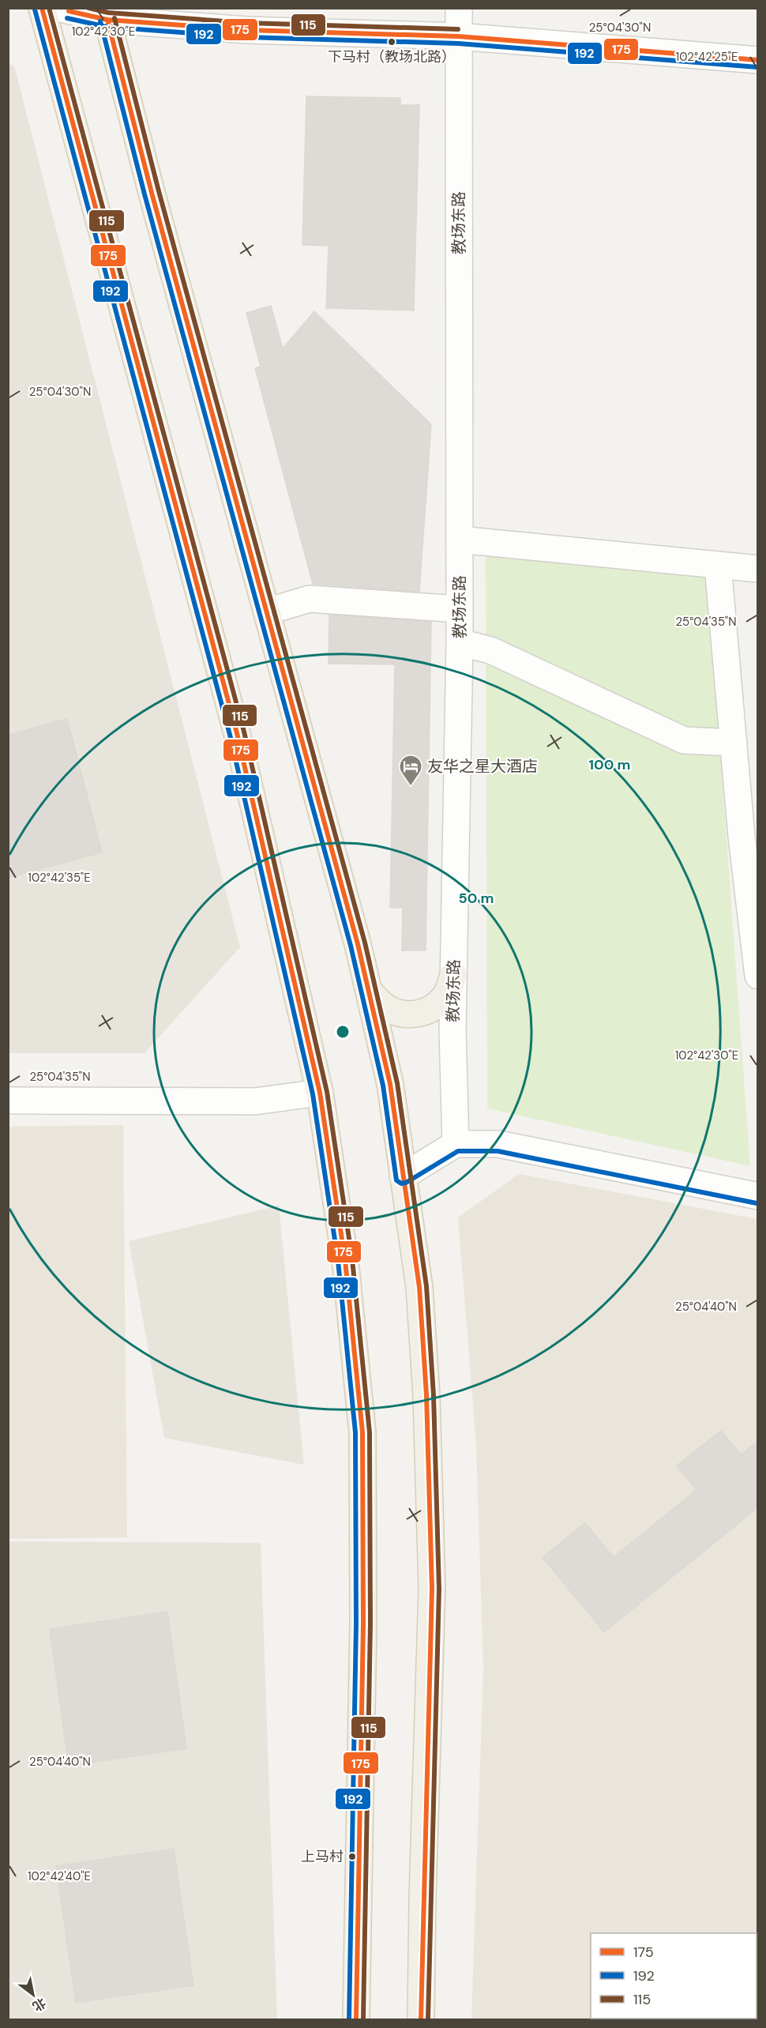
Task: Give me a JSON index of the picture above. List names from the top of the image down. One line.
{"streets":{"street":["教场东路"]},"places":{"other":["下马村（教场北路）","上马村"],"hotel":["友华之星大酒店"]},"lines":["transit line 175","transit line 115","transit line 192"],"legend":["175","192","115"],"north":"bottom right","coordinates":["25°04'30\"N","102°42'30\"E","102°42'25\"E","25°04'35\"N","102°42'35\"E","25°04'40\"N","102°42'40\"E"],"rings":["100 m","50 m"]}
